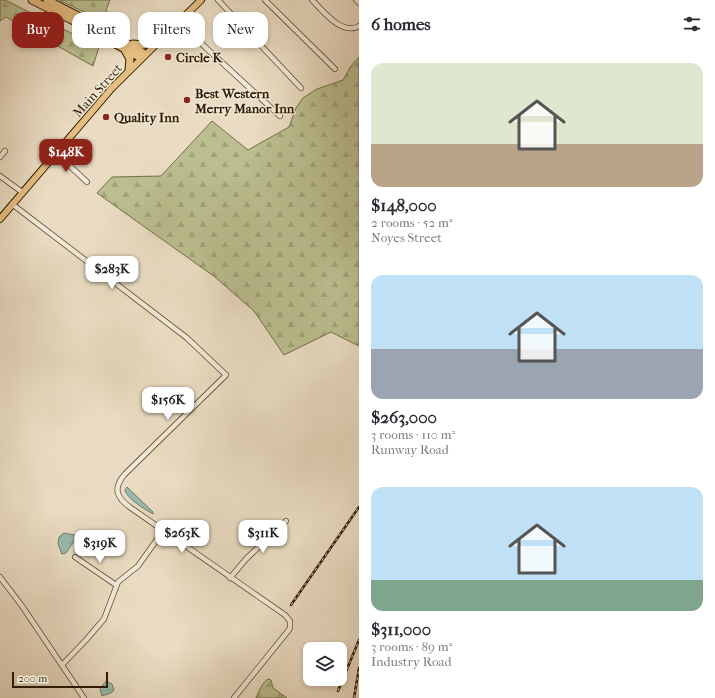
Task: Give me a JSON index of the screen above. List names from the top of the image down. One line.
{"streets":{"main road":["Main Street"]},"places":["Circle K","Best Western Merry Manor Inn","Quality Inn"],"scale_bar":"200 m","page":{"heading":"6 homes","chip":["Buy","Rent","Filters","New"],"list":[{"name":"$148,000","note":"2 rooms · 52 m² · Noyes Street"},{"name":"$263,000","note":"3 rooms · 110 m² · Runway Road"},{"name":"$311,000","note":"3 rooms · 89 m² · Industry Road"}],"price":["$148K","$283K","$156K","$263K","$311K","$319K"],"scale":"200 m"}}
